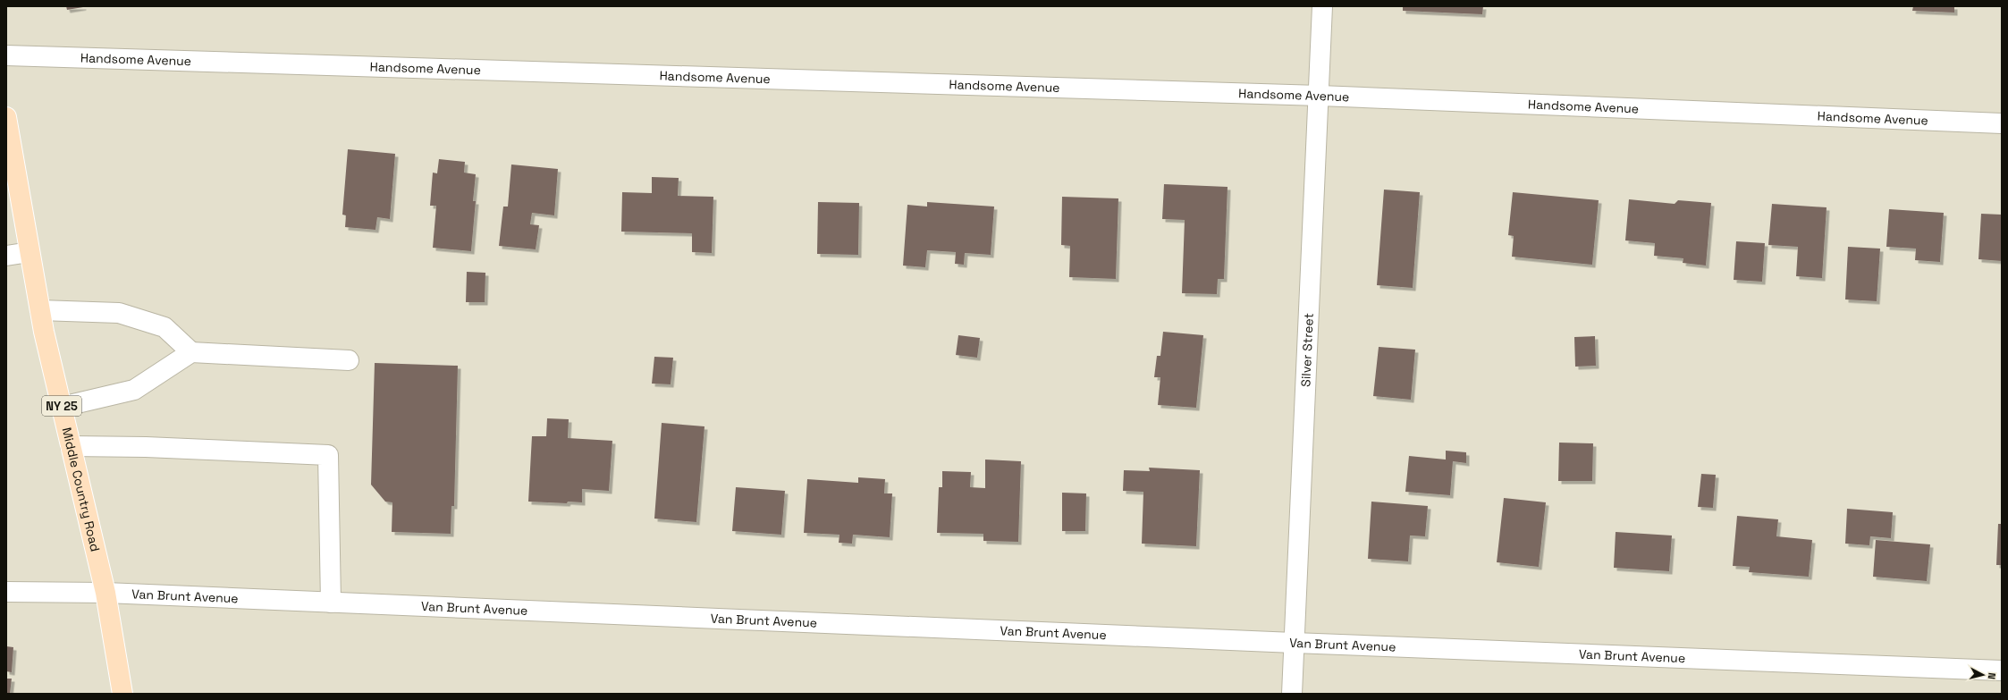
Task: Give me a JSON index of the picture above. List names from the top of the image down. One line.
{"streets":{"main road":["NY 25","Middle Country Road"],"street":["Handsome Avenue","Silver Street","Van Brunt Avenue"]},"crossings":[["Handsome Avenue","Silver Street"],["Silver Street","Van Brunt Avenue"],["Middle Country Road","Van Brunt Avenue"]],"north":"right"}
